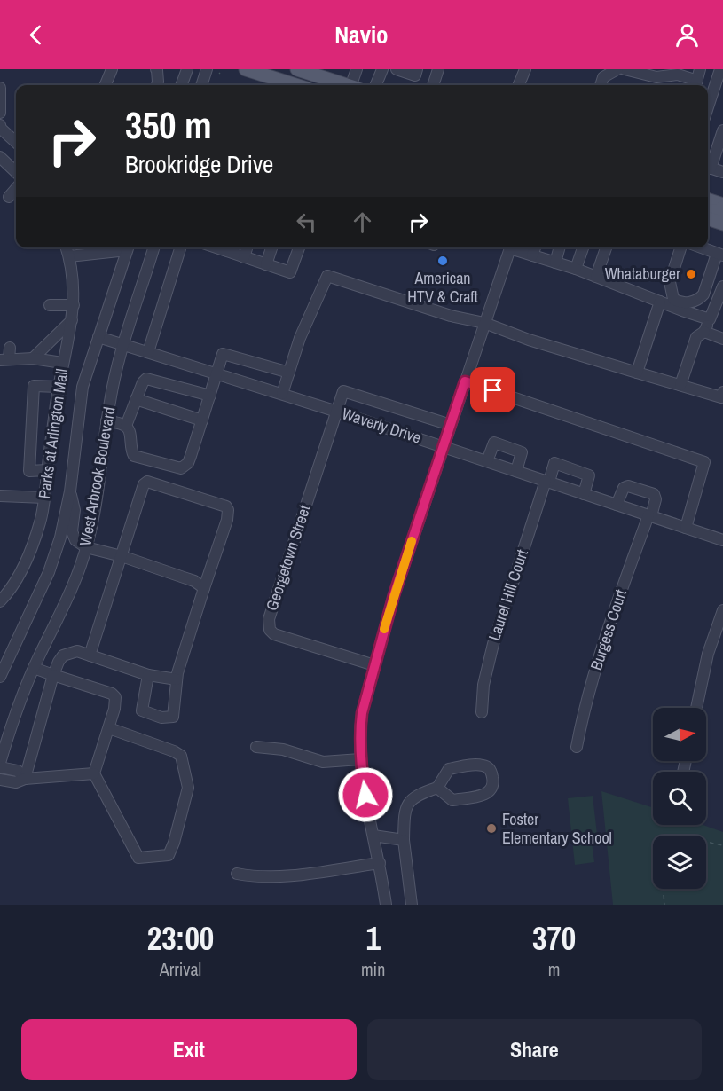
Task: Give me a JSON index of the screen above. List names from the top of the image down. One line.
{"streets":{"street":["Waverly Drive","Parks at Arlington Mall","West Arbrook Boulevard","Georgetown Street","Laurel Hill Court","Burgess Court"]},"crossings":[["Waverly Drive","West Arbrook Boulevard"],["Waverly Drive","Georgetown Street"],["Waverly Drive","Laurel Hill Court"],["Waverly Drive","Burgess Court"]],"places":["American HTV & Craft","Whataburger","Foster Elementary School"],"north":"right","page":{"header":"Navio","turn":["350 m","Brookridge Drive"],"eta":["23:00","Arrival","1","min","370","m"],"buttons":["Exit","Share"]}}
